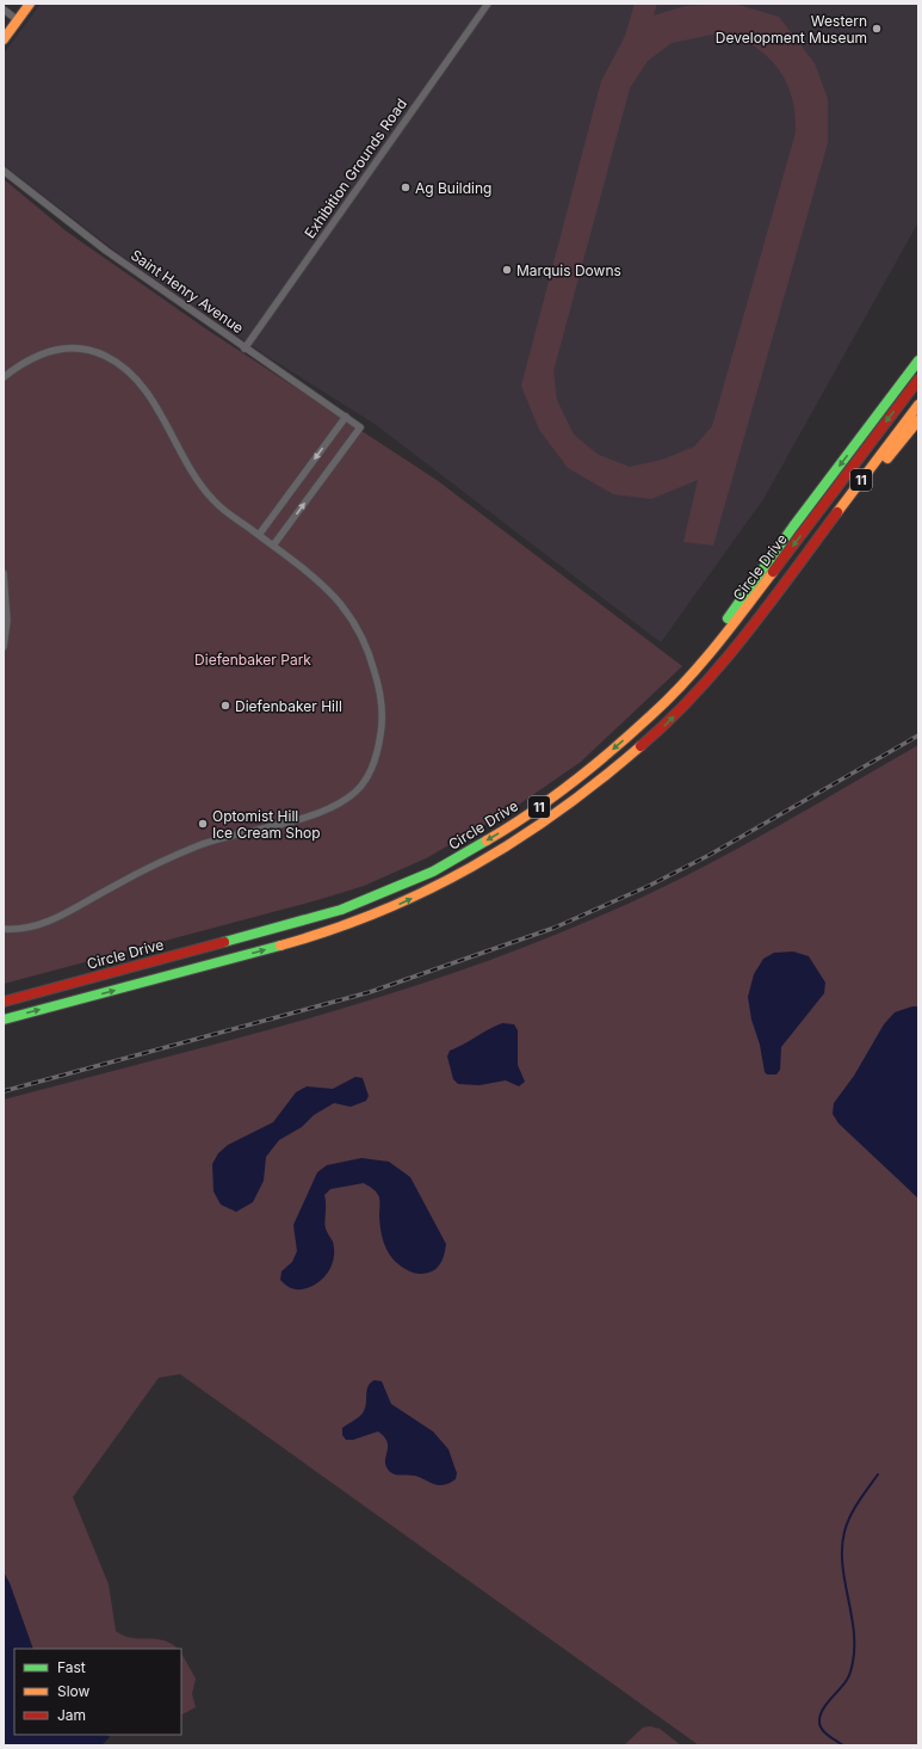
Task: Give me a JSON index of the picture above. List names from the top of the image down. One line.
{"streets":{"main road":["11","Circle Drive"],"street":["Exhibition Grounds Road","Saint Henry Avenue"]},"crossings":[["Exhibition Grounds Road","Saint Henry Avenue"]],"parks":["Diefenbaker Park"],"places":["Western Development Museum","Ag Building","Marquis Downs","Diefenbaker Hill","Optomist Hill Ice Cream Shop"],"legend":["Fast","Slow","Jam"]}
